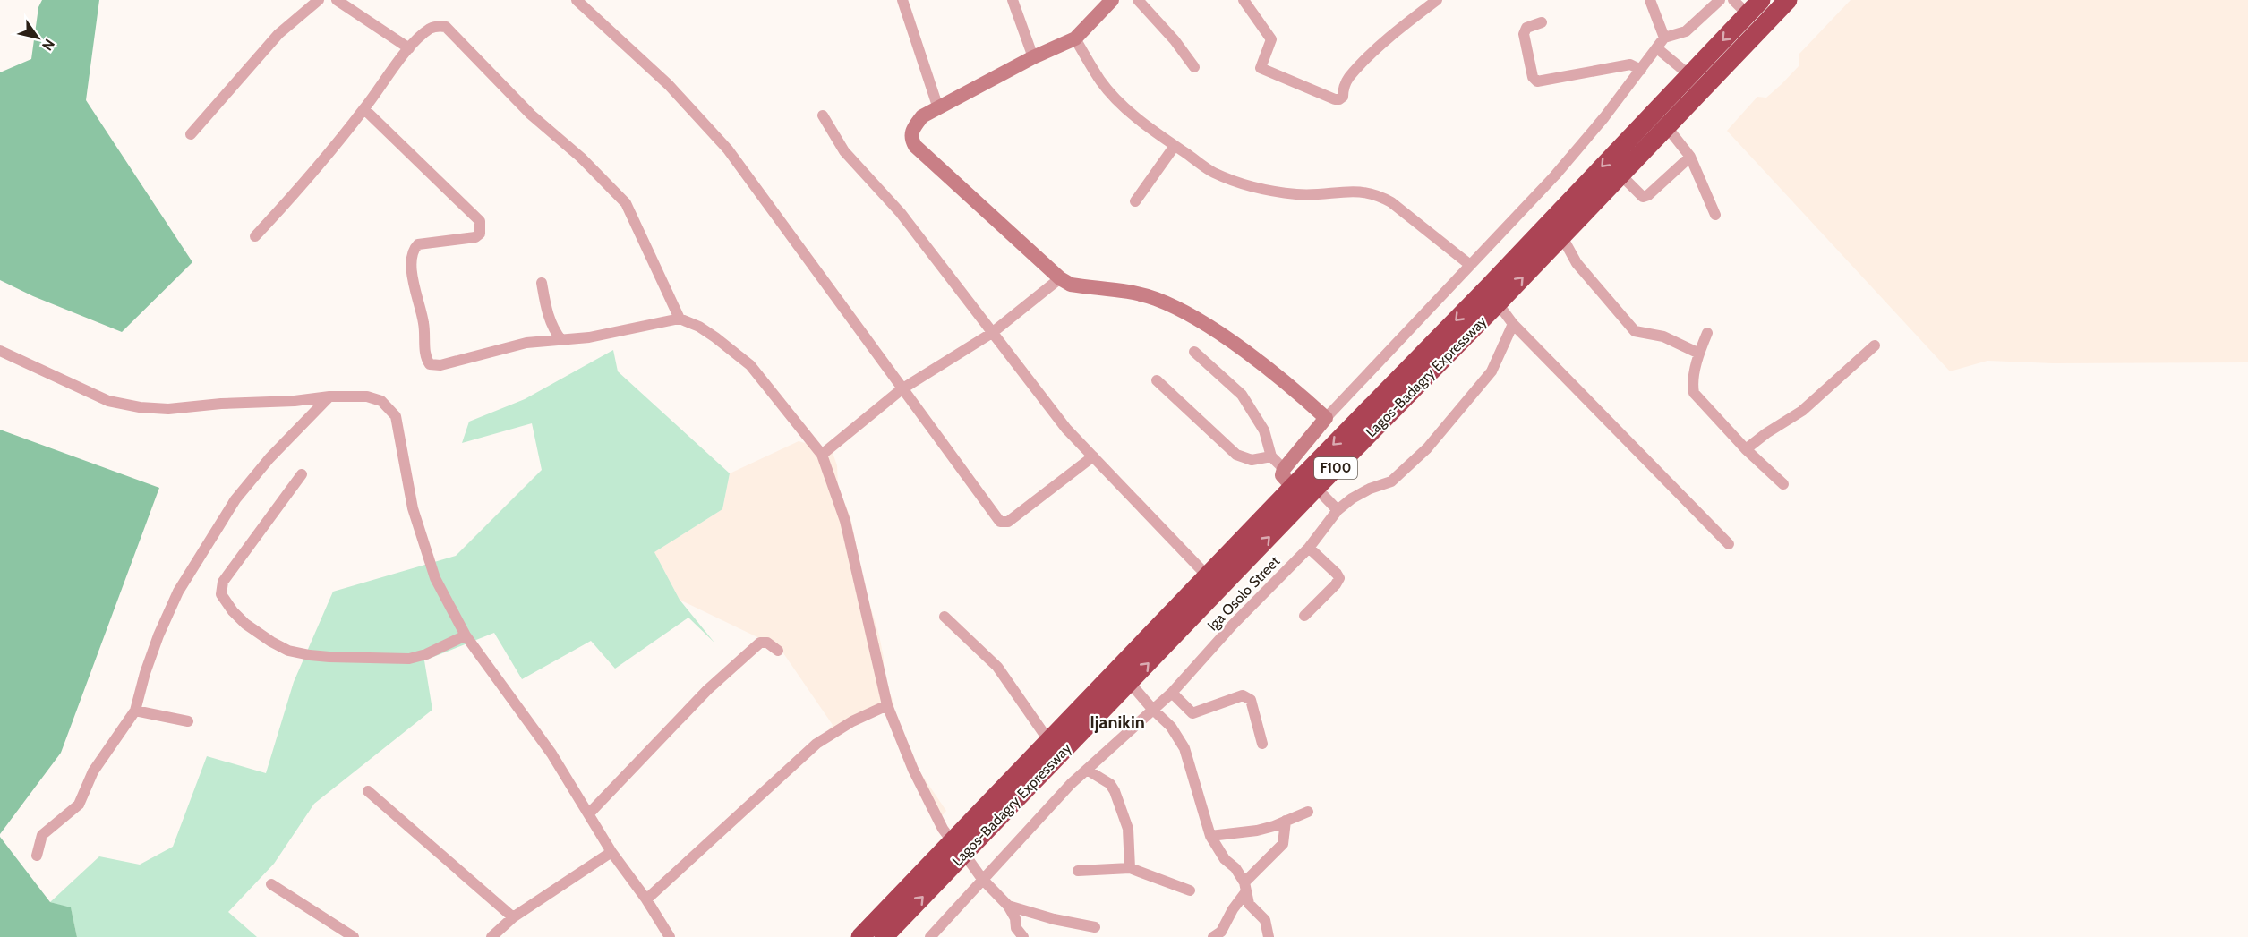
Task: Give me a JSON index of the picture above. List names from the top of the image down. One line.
{"streets":{"highway":["Lagos-Badagry Expressway","F100"],"street":["Iga Osolo Street"]},"districts":["Ijanikin"],"north":"bottom right"}
